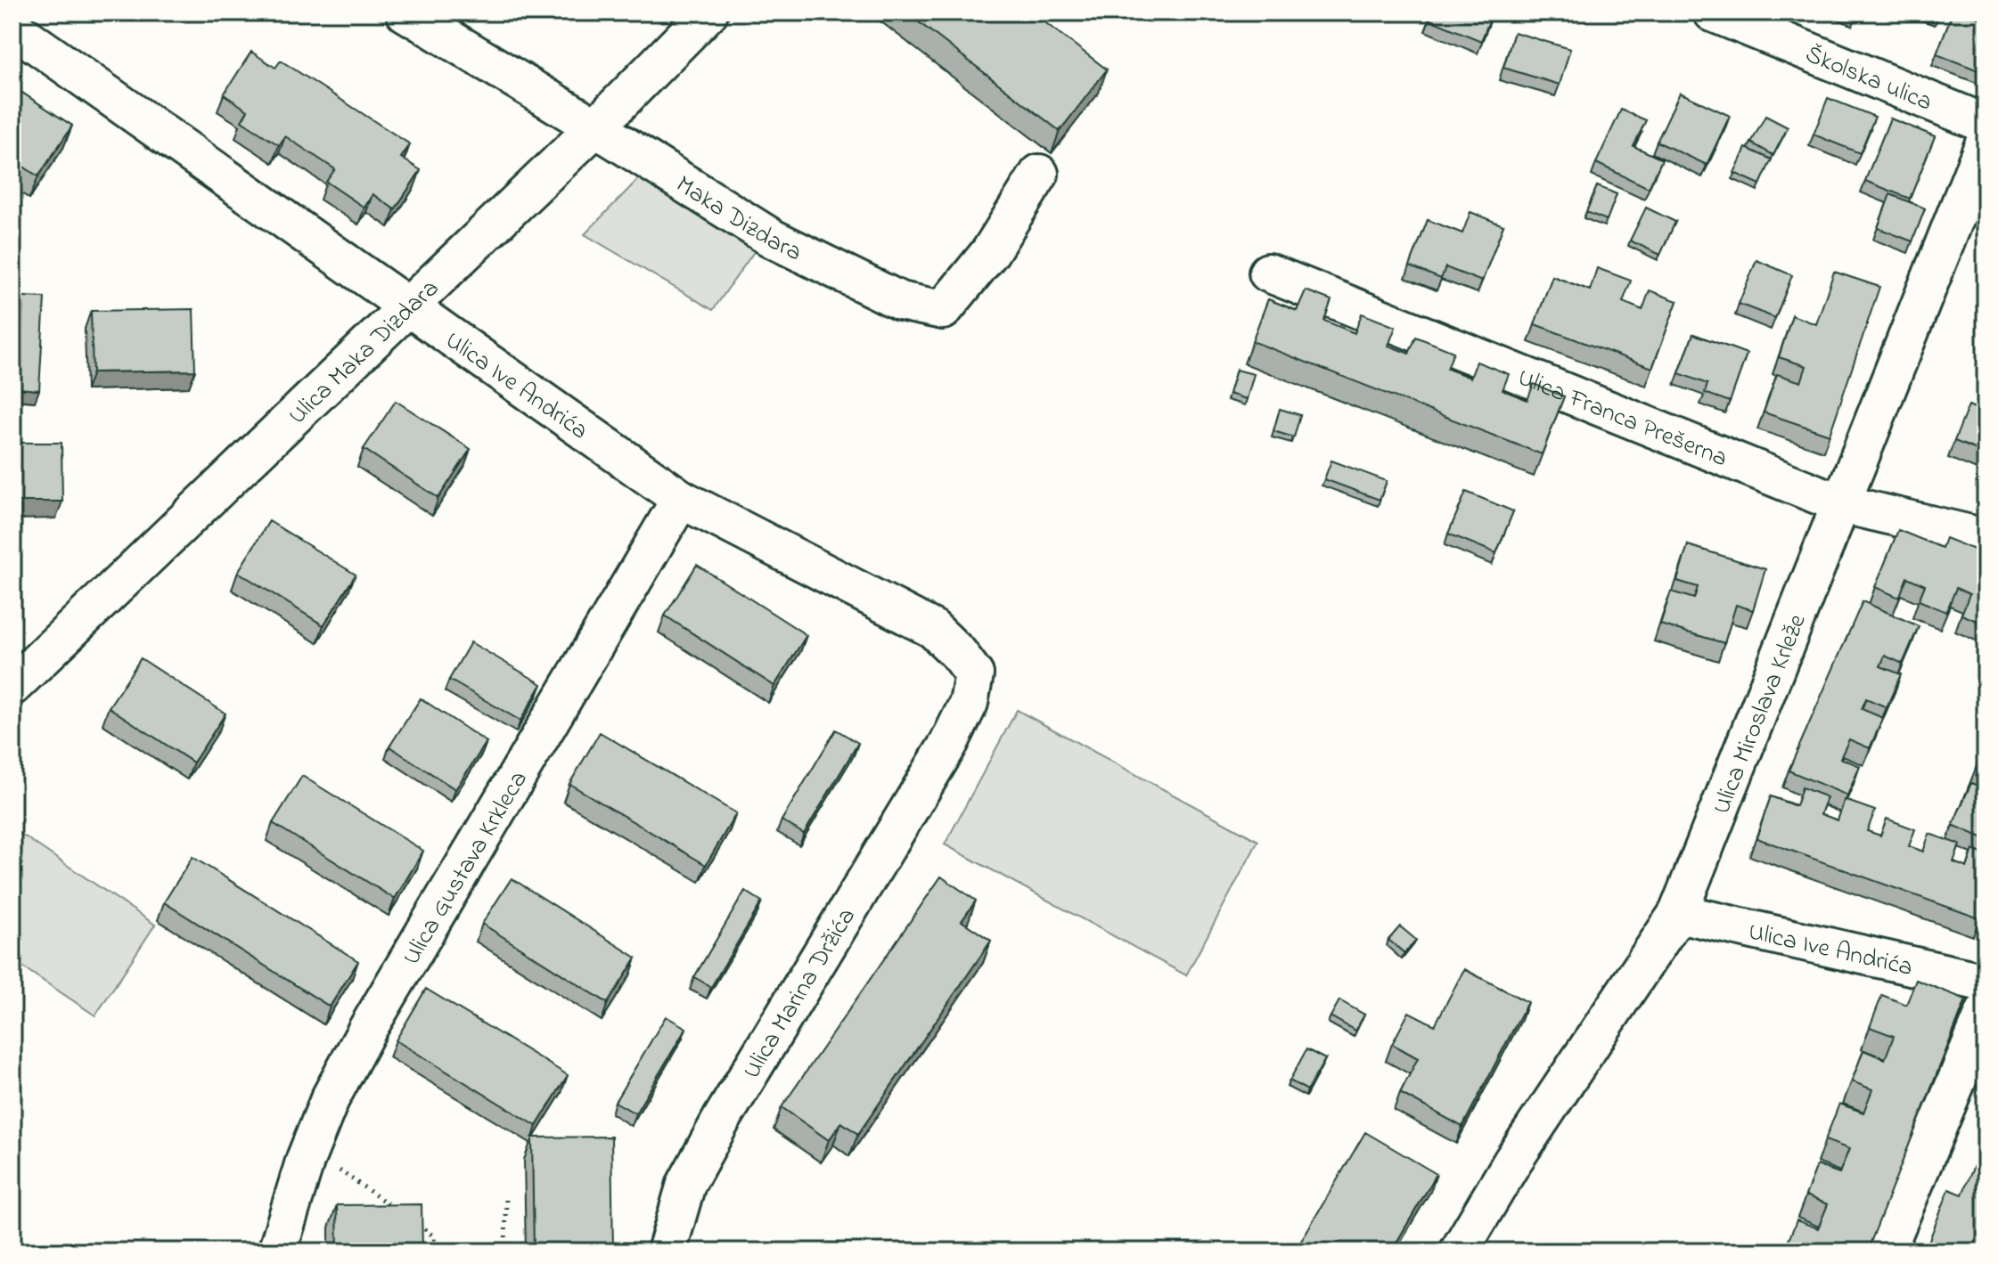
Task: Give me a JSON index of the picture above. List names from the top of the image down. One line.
{"streets":{"street":["Školska ulica","Maka Dizdara","Ulica Maka Dizdara","Ulica Ive Andrića","Ulica Franca Prešerna","Ulica Miroslava Krleže","Ulica Gustava Krkleca","Ulica Marina Držića"]},"crossings":[["Maka Dizdara","Ulica Maka Dizdara"],["Ulica Maka Dizdara","Ulica Ive Andrića"],["Ulica Ive Andrića","Ulica Miroslava Krleže"],["Ulica Ive Andrića","Ulica Gustava Krkleca"],["Ulica Ive Andrića","Ulica Marina Držića"],["Ulica Franca Prešerna","Ulica Miroslava Krleže"]]}
